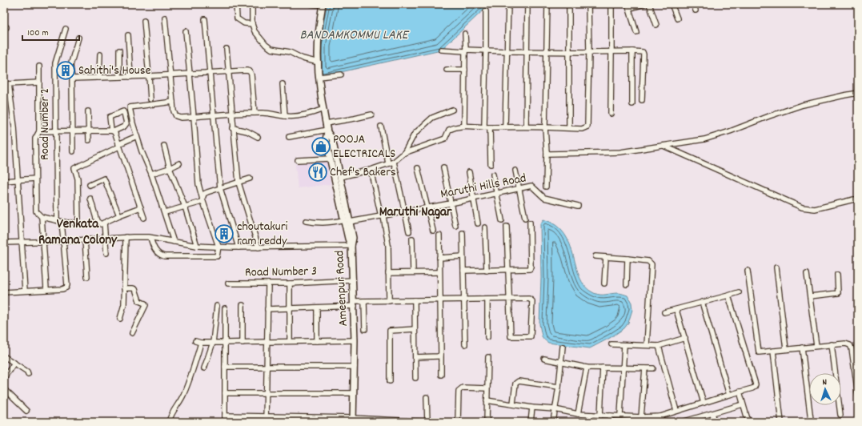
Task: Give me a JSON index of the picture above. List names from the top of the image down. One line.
{"streets":{"street":["Road Number 2","Maruthi Hills Road","Road Number 3","Ameenpur Road"]},"crossings":[["Maruthi Hills Road","Ameenpur Road"],["Road Number 3","Ameenpur Road"]],"districts":["Maruthi Nagar","Venkata Ramana Colony"],"water":["BANDAMKOMMU LAKE"],"places":{"building":["Sahithi's House","choutakuri ram reddy"],"shop":["POOJA ELECTRICALS"],"restaurant":["Chef's Bakers"]},"scale_bar":"100 m","north":"top"}
